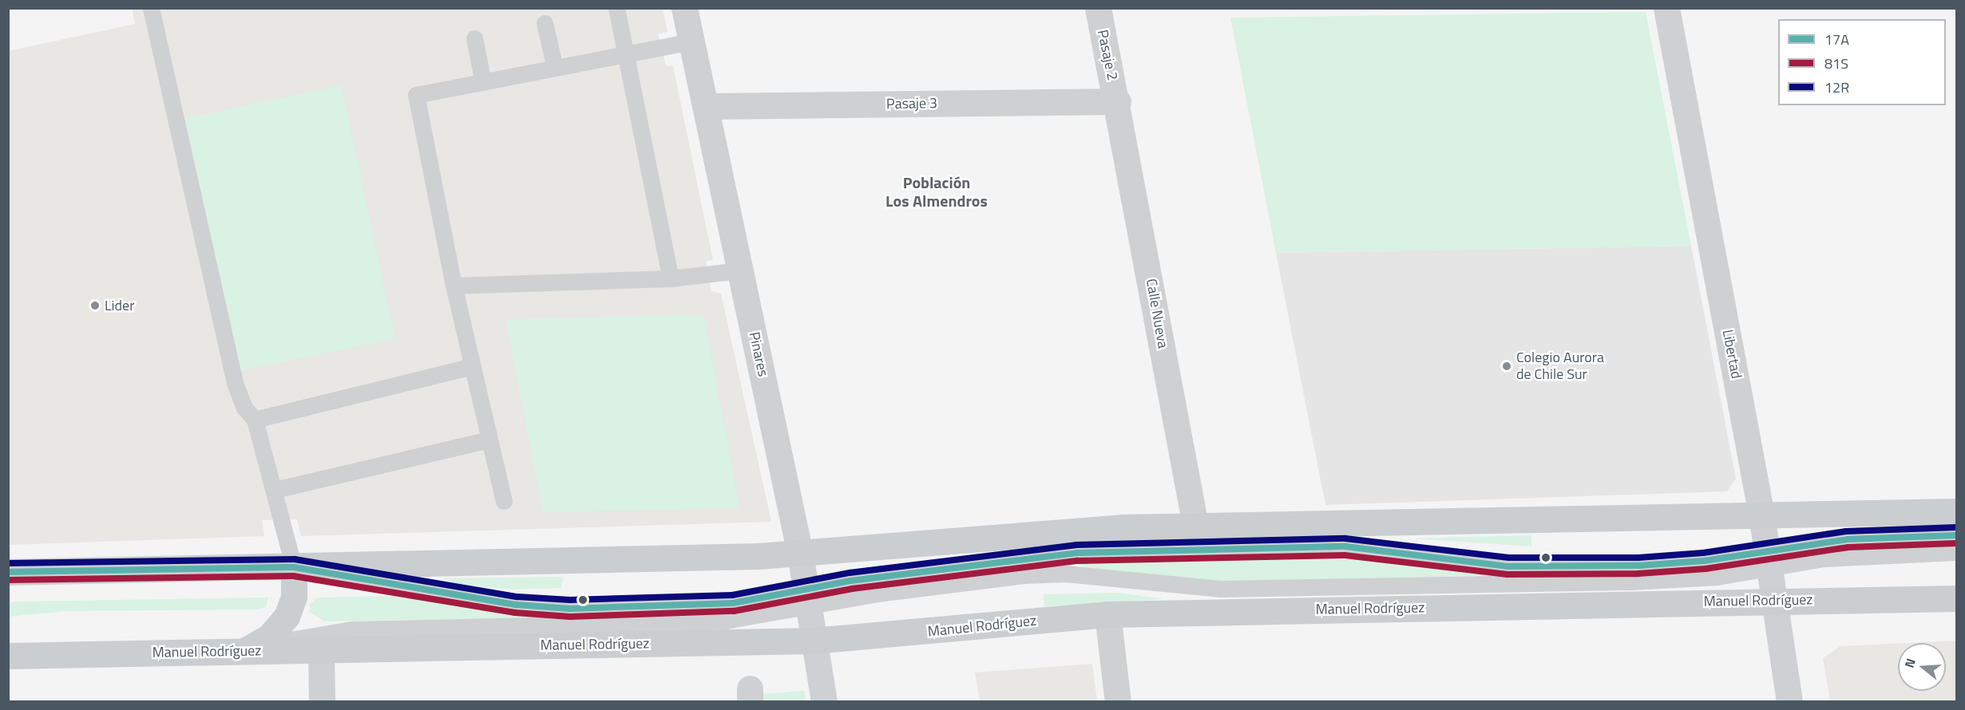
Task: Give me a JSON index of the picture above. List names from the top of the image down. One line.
{"streets":{"main road":["Manuel Rodríguez"],"street":["Pasaje 2","Pasaje 3","Calle Nueva","Pinares","Libertad"]},"crossings":[["Pasaje 2","Pasaje 3"],["Pasaje 2","Calle Nueva"],["Pasaje 3","Calle Nueva"],["Pasaje 3","Pinares"],["Pinares","Manuel Rodríguez"],["Libertad","Manuel Rodríguez"]],"districts":["Población Los Almendros"],"places":["Lider","Colegio Aurora de Chile Sur"],"lines":["transit line 12R","transit line 17A","transit line 81S"],"legend":["17A","81S","12R"],"north":"left"}
